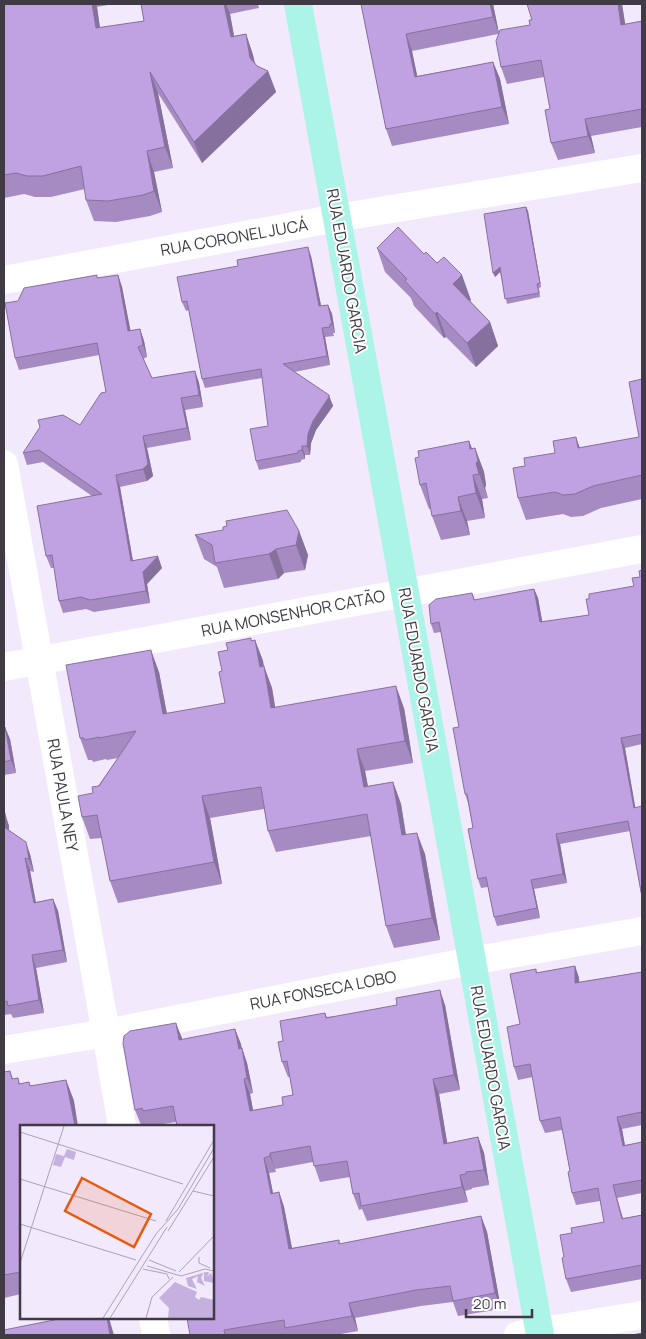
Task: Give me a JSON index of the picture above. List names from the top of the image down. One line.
{"streets":{"main road":["RUA EDUARDO GARCIA"],"street":["RUA CORONEL JUCÁ","RUA MONSENHOR CATÃO","RUA PAULA NEY","RUA FONSECA LOBO"]},"crossings":[["RUA CORONEL JUCÁ","RUA EDUARDO GARCIA"],["RUA EDUARDO GARCIA","RUA MONSENHOR CATÃO"],["RUA EDUARDO GARCIA","RUA FONSECA LOBO"],["RUA MONSENHOR CATÃO","RUA PAULA NEY"],["RUA PAULA NEY","RUA FONSECA LOBO"]],"scale_bar":"20 m"}
